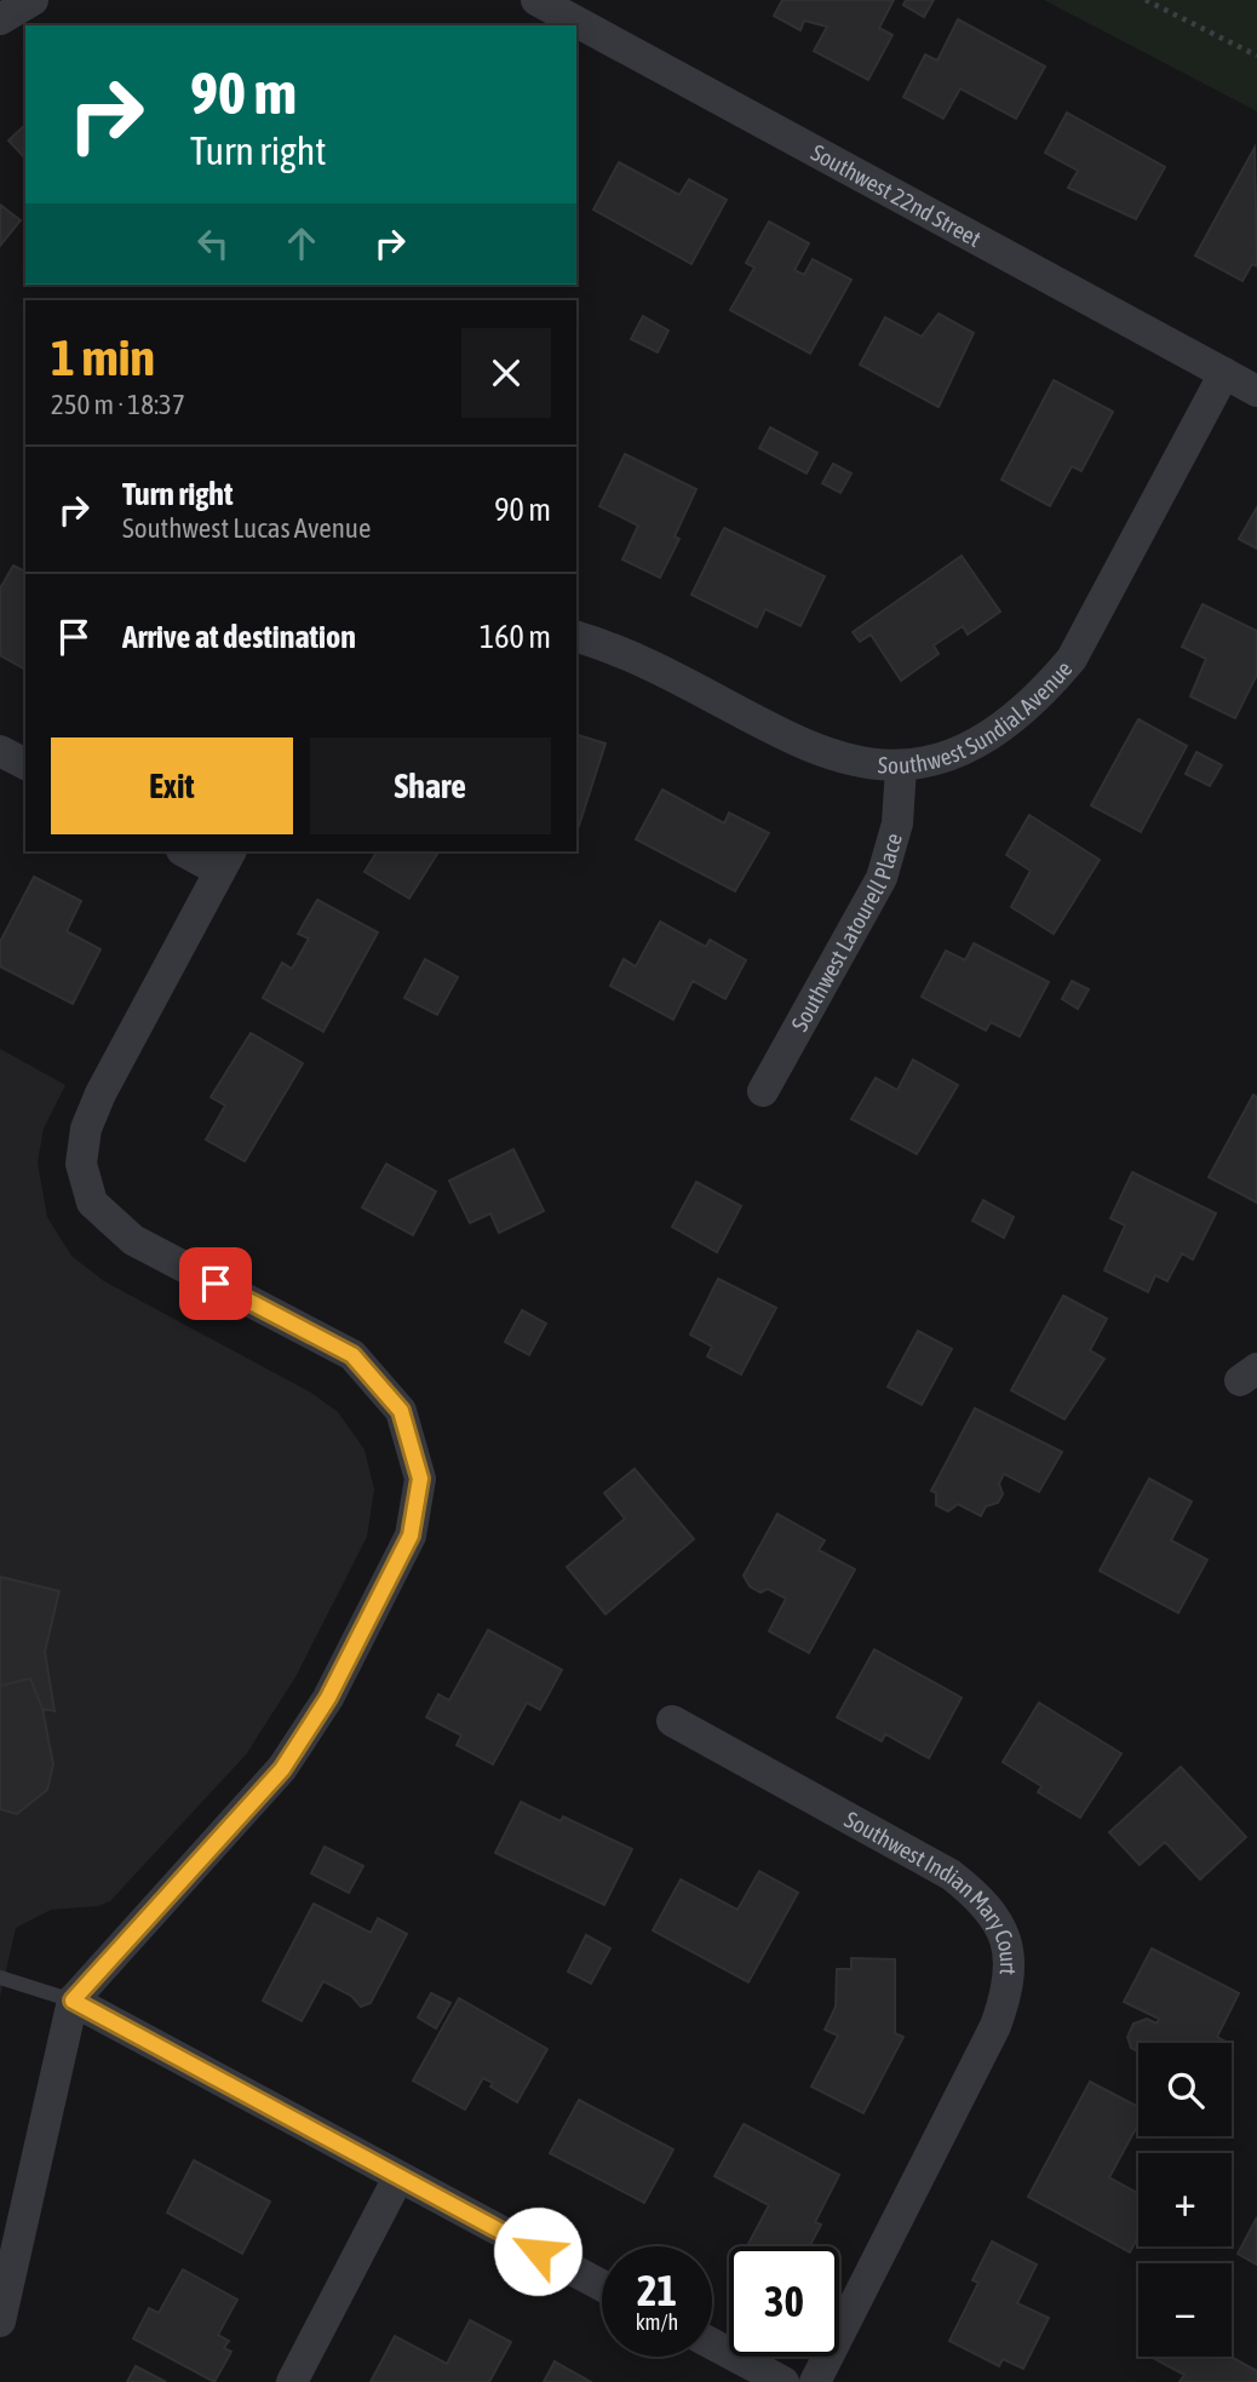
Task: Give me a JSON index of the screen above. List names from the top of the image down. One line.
{"streets":{"street":["Southwest 22nd Street","Southwest Sundial Avenue","Southwest Latourell Place","Southwest Indian Mary Court"]},"crossings":[["Southwest 22nd Street","Southwest Sundial Avenue"],["Southwest Sundial Avenue","Southwest Latourell Place"]],"page":{"turn":["90 m","Turn right"],"heading":["1 min","250 m · 18:37"],"list":[{"name":"Turn right","note":"Southwest Lucas Avenue","value":"90 m"},{"name":"Arrive at destination","value":"160 m"}],"buttons":["Exit","Share"],"map_buttons":["+","−"],"speed":"21 km/h","limit":"30"}}
